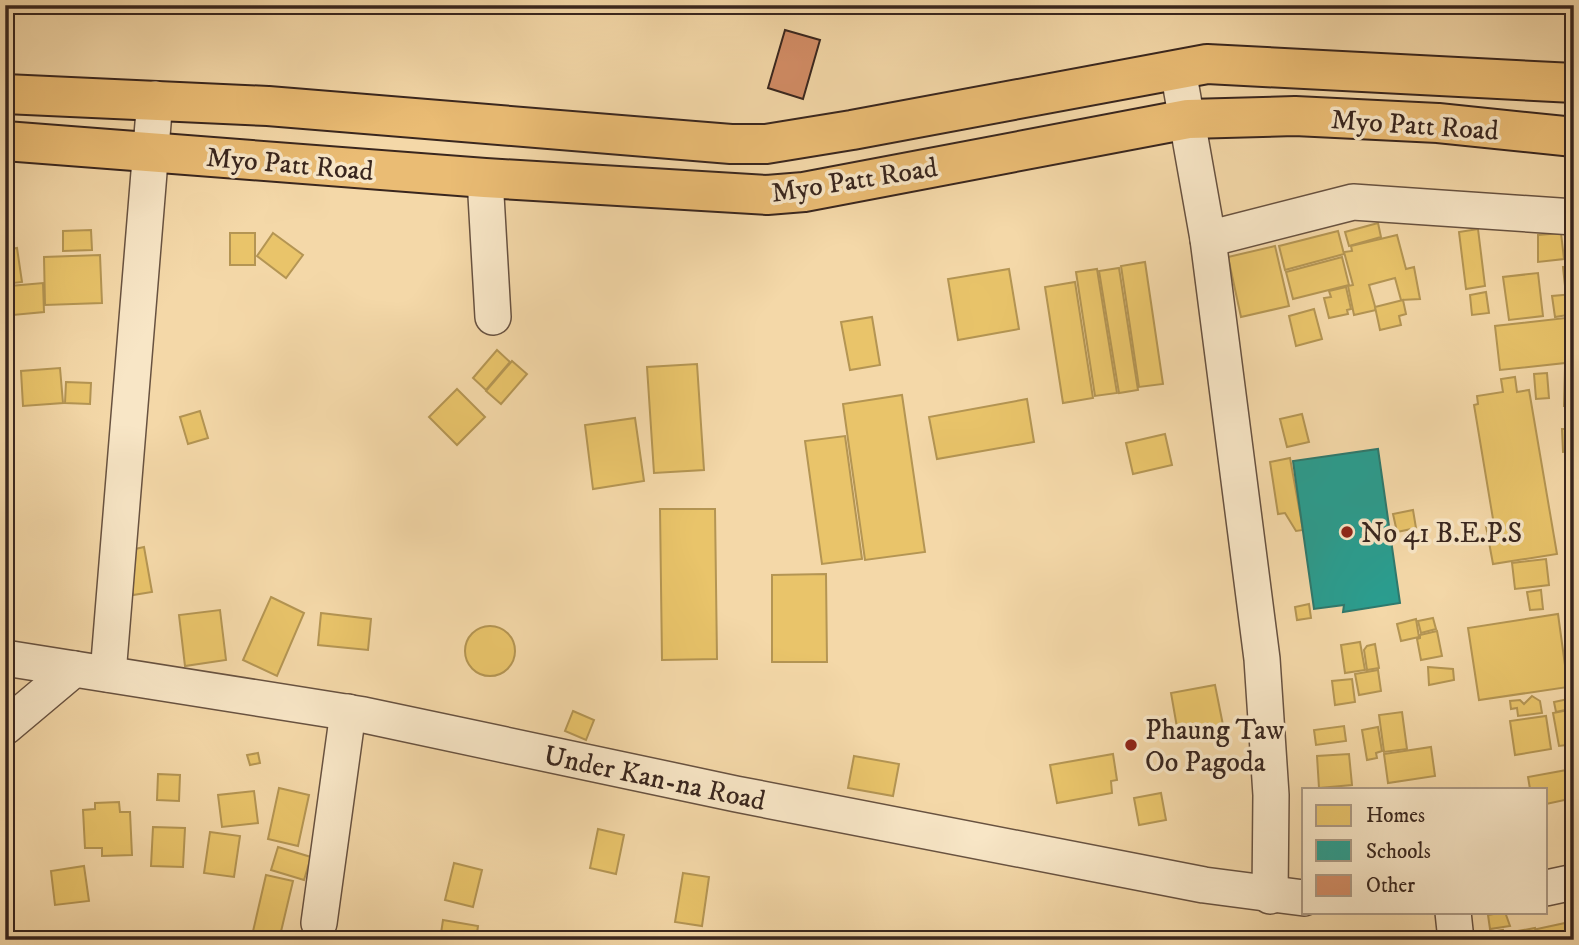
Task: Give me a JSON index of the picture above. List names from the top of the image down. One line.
{"streets":{"main road":["Myo Patt Road"],"street":["Under Kan-na Road"]},"places":["No 41 B.E.P.S","Phaung Taw Oo Pagoda"],"legend":["Homes","Schools","Other"]}
